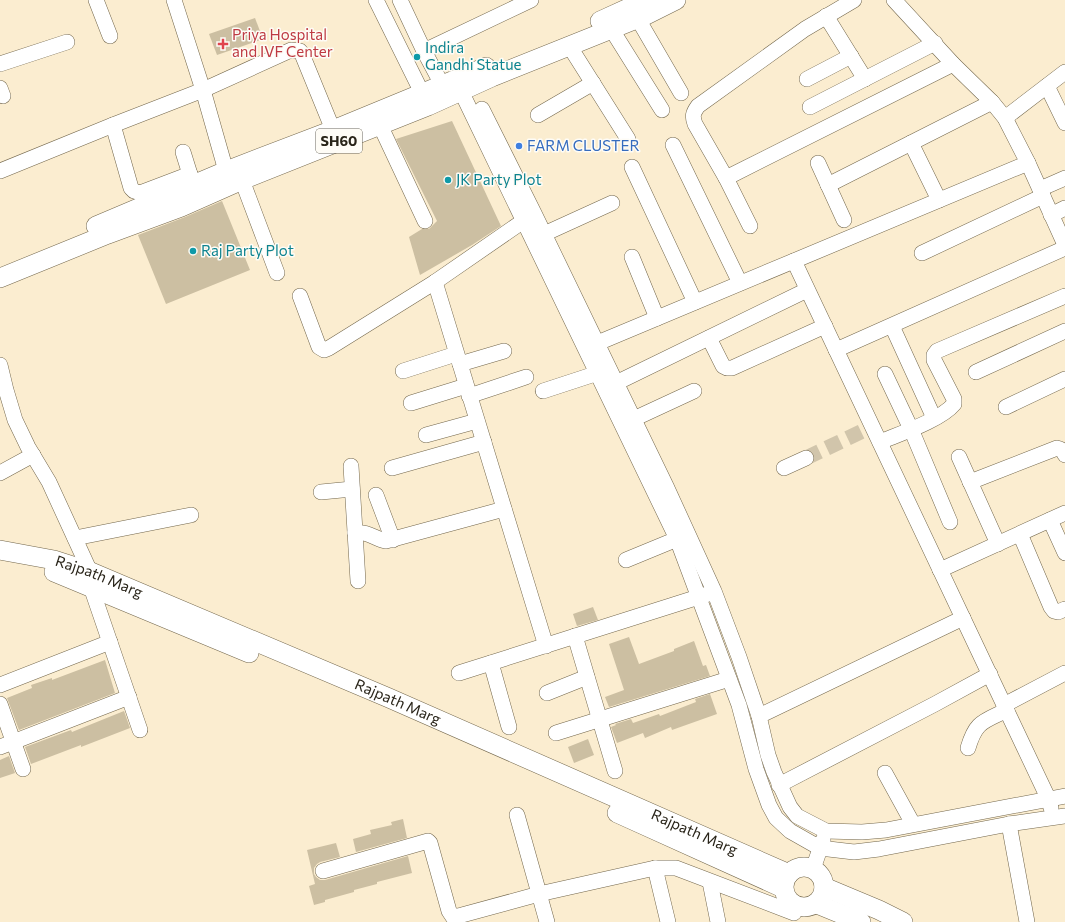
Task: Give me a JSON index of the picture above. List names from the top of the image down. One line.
{"streets":{"main road":["SH60","Rajpath Marg"]},"places":{"health":["Priya Hospital and IVF Center"],"other":["Indira Gandhi Statue","FARM CLUSTER","JK Party Plot","Raj Party Plot"]}}
